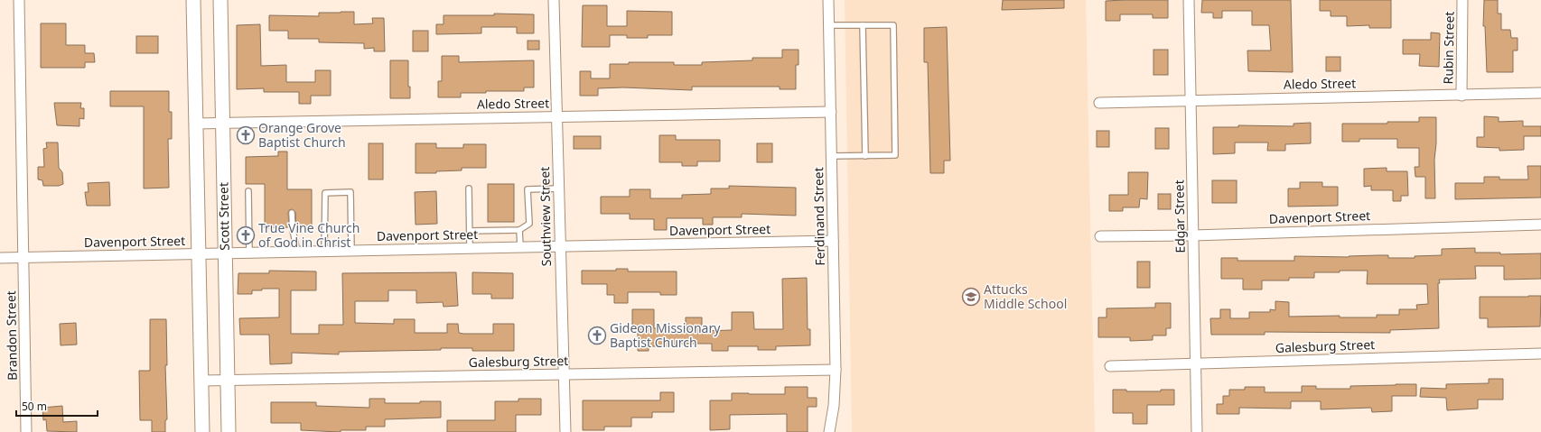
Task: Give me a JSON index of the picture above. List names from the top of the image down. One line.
{"streets":{"main road":["Scott Street"],"street":["Rubin Street","Aledo Street","Southview Street","Ferdinand Street","Edgar Street","Davenport Street","Brandon Street","Galesburg Street"]},"crossings":[["Rubin Street","Aledo Street"],["Aledo Street","Scott Street"],["Aledo Street","Southview Street"],["Aledo Street","Ferdinand Street"],["Aledo Street","Edgar Street"],["Scott Street","Davenport Street"],["Scott Street","Galesburg Street"],["Southview Street","Davenport Street"],["Southview Street","Galesburg Street"],["Ferdinand Street","Davenport Street"],["Ferdinand Street","Galesburg Street"],["Edgar Street","Davenport Street"],["Edgar Street","Galesburg Street"],["Davenport Street","Brandon Street"]],"places":{"church":["Orange Grove Baptist Church","True Vine Church of God in Christ","Gideon Missionary Baptist Church"],"school or university":["Attucks Middle School"]},"scale_bar":"50 m"}
